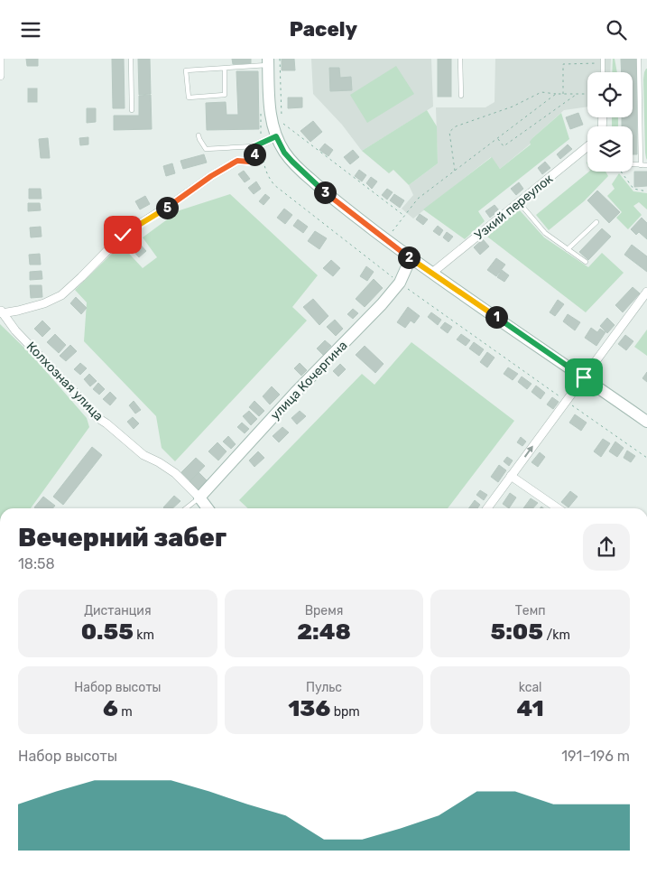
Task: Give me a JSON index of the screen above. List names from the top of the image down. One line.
{"streets":{"main road":["улица Кочергина"],"street":["Узкий переулок","Колхозная улица"]},"crossings":[["улица Кочергина","Колхозная улица"]],"page":{"header":"Pacely","pins":["4","3","5","2","1"],"heading":["Вечерний забег","18:58"],"stats":[["Дистанция","0.55 km"],["Время","2:48"],["Темп","5:05 /km"],["Набор высоты","6 m"],["Пульс","136 bpm"],["kcal","41"]],"chart":["Набор высоты","191–196 m"]}}
